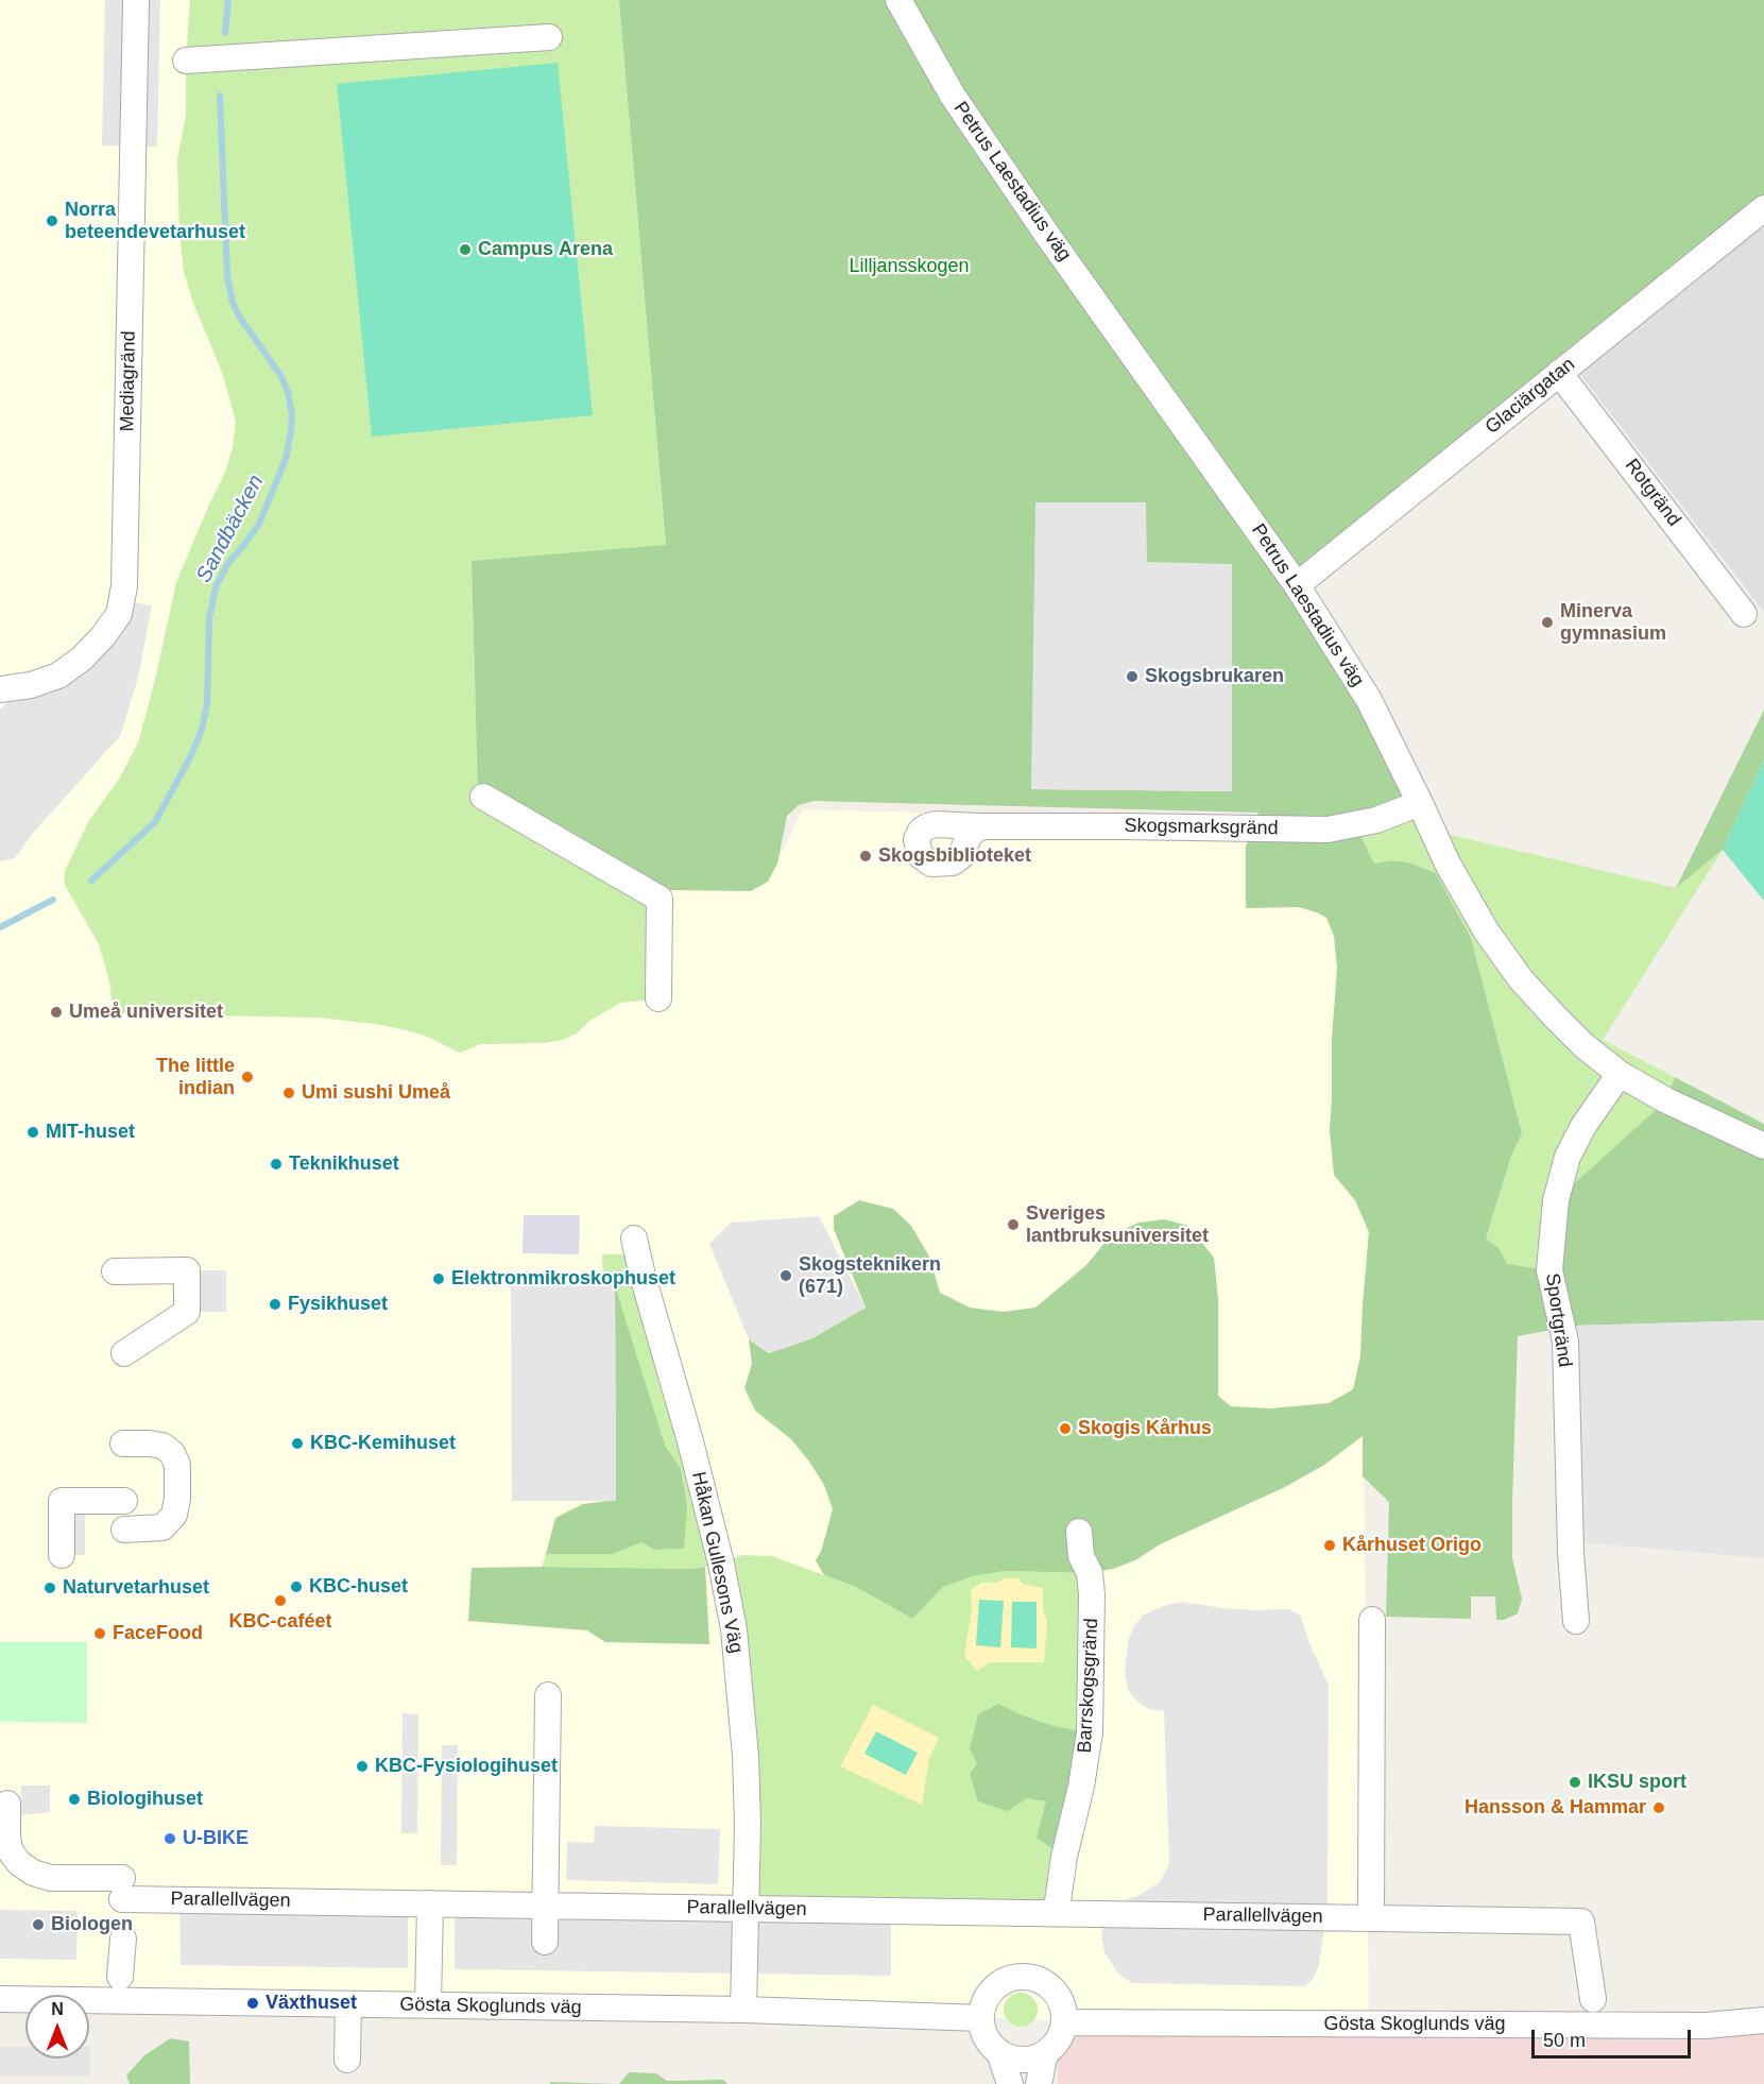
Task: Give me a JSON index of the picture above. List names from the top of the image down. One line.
{"streets":{"street":["Petrus Laestadius väg","Mediagränd","Glaciärgatan","Rotgränd","Skogsmarksgränd","Sportgränd","Håkan Gullesons Väg","Barrskogsgränd","Parallellvägen","Gösta Skoglunds väg"]},"crossings":[["Petrus Laestadius väg","Glaciärgatan"],["Petrus Laestadius väg","Skogsmarksgränd"],["Petrus Laestadius väg","Sportgränd"],["Glaciärgatan","Rotgränd"],["Håkan Gullesons Väg","Parallellvägen"],["Håkan Gullesons Väg","Gösta Skoglunds väg"],["Barrskogsgränd","Parallellvägen"]],"water":["Sandbäcken"],"parks":["Lilljansskogen"],"places":["Norra beteendevetarhuset","Campus Arena","Minerva gymnasium","Skogsbrukaren","Skogsbiblioteket","Umeå universitet","The little indian","Umi sushi Umeå","MIT-huset","Teknikhuset","Sveriges lantbruksuniversitet","Skogsteknikern (671)","Elektronmikroskophuset","Fysikhuset","Skogis Kårhus","KBC-Kemihuset","Kårhuset Origo","KBC-huset","Naturvetarhuset","KBC-caféet","FaceFood","KBC-Fysiologihuset","IKSU sport","Biologihuset","Hansson & Hammar","U-BIKE","Biologen","Växthuset"],"scale_bar":"50 m","north":"top"}
